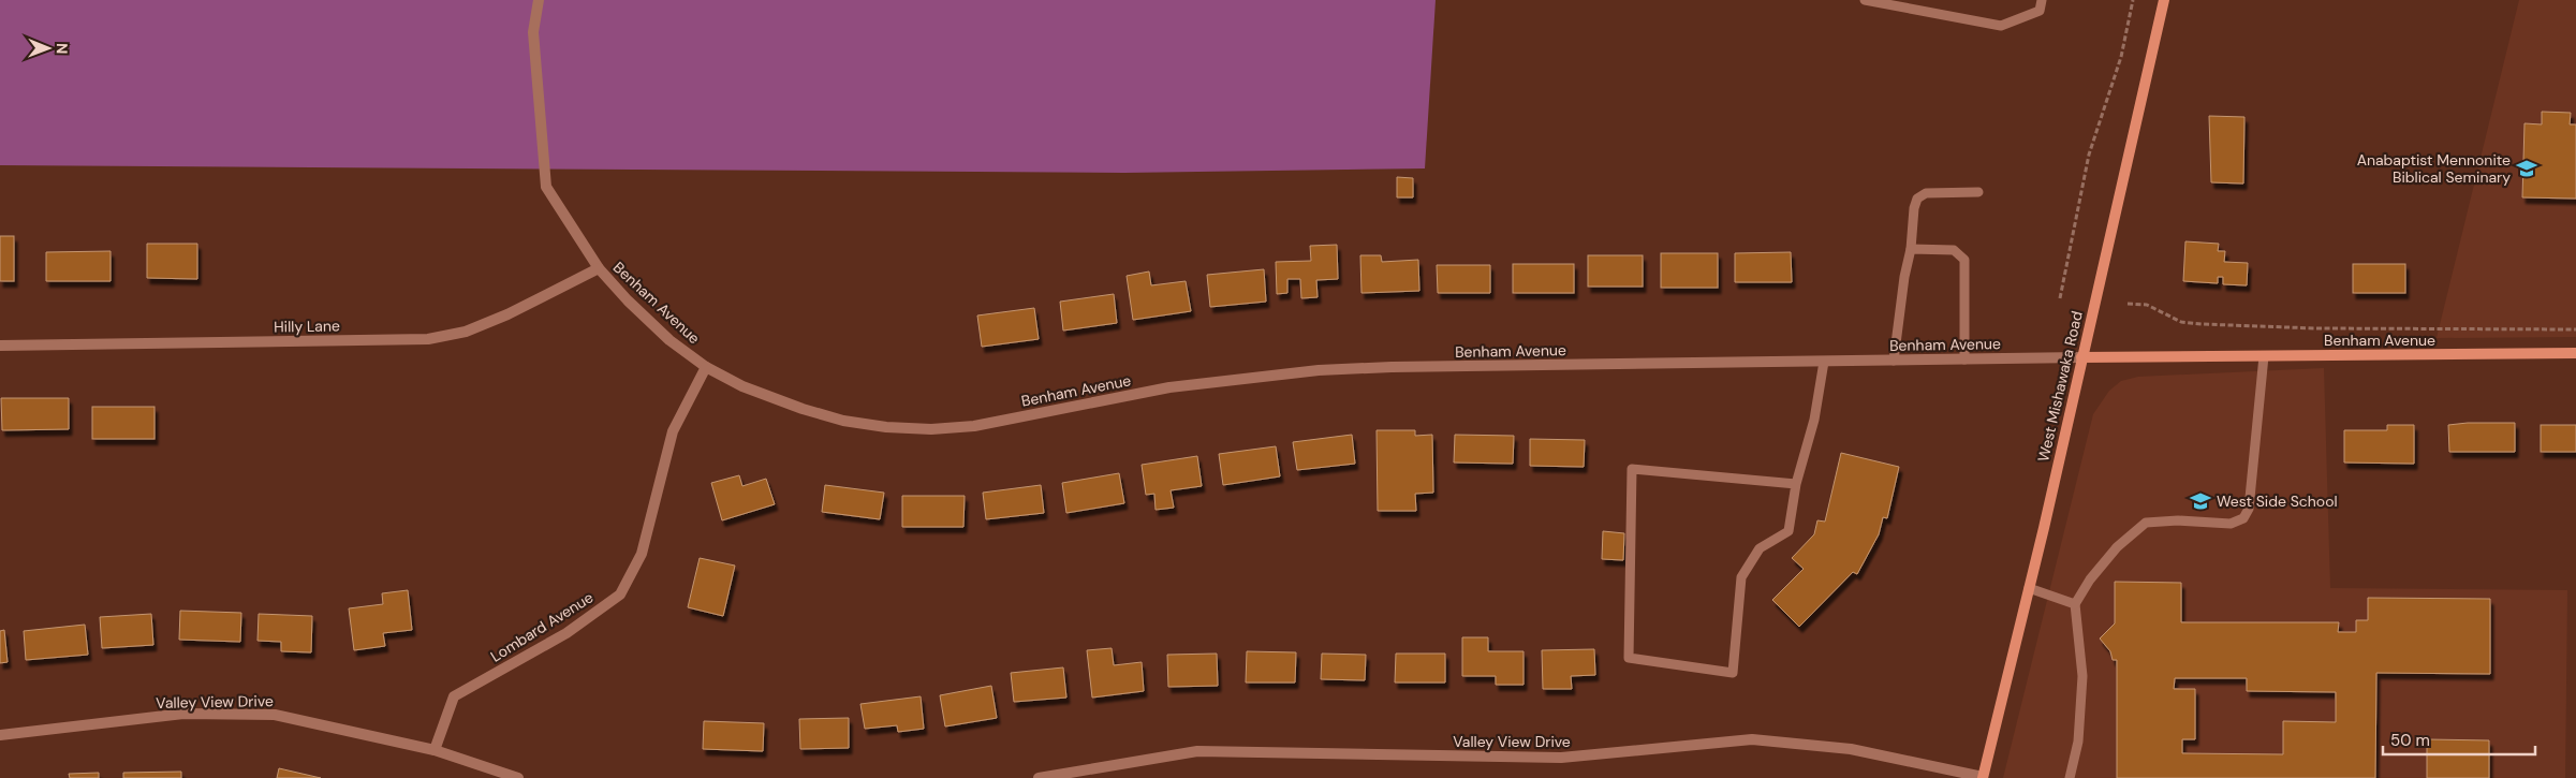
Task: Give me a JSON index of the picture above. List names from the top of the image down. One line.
{"streets":{"main road":["Benham Avenue","West Mishawaka Road"],"street":["Hilly Lane","Lombard Avenue","Valley View Drive"]},"crossings":[["Benham Avenue","Hilly Lane"],["Benham Avenue","West Mishawaka Road"],["Benham Avenue","Lombard Avenue"],["West Mishawaka Road","Valley View Drive"],["Lombard Avenue","Valley View Drive"]],"places":{"school or university":["Anabaptist Mennonite Biblical Seminary","West Side School"]},"scale_bar":"50 m","north":"right"}
